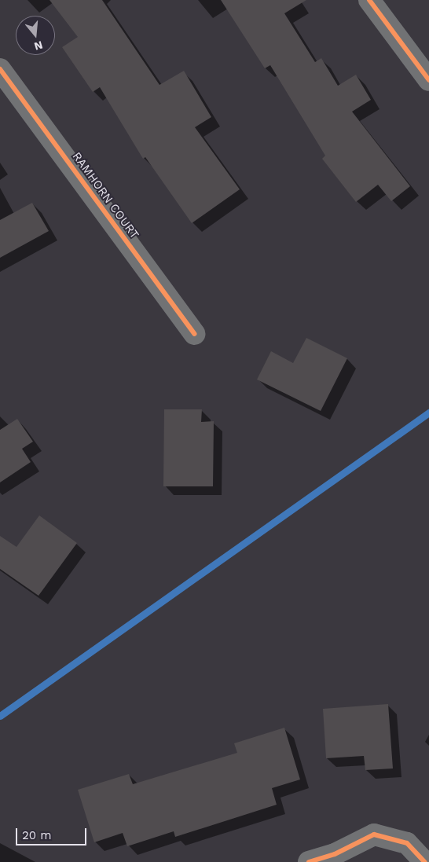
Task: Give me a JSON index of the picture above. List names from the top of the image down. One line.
{"streets":{"street":["RAMHORN COURT"]},"scale_bar":"20 m","north":"bottom"}
